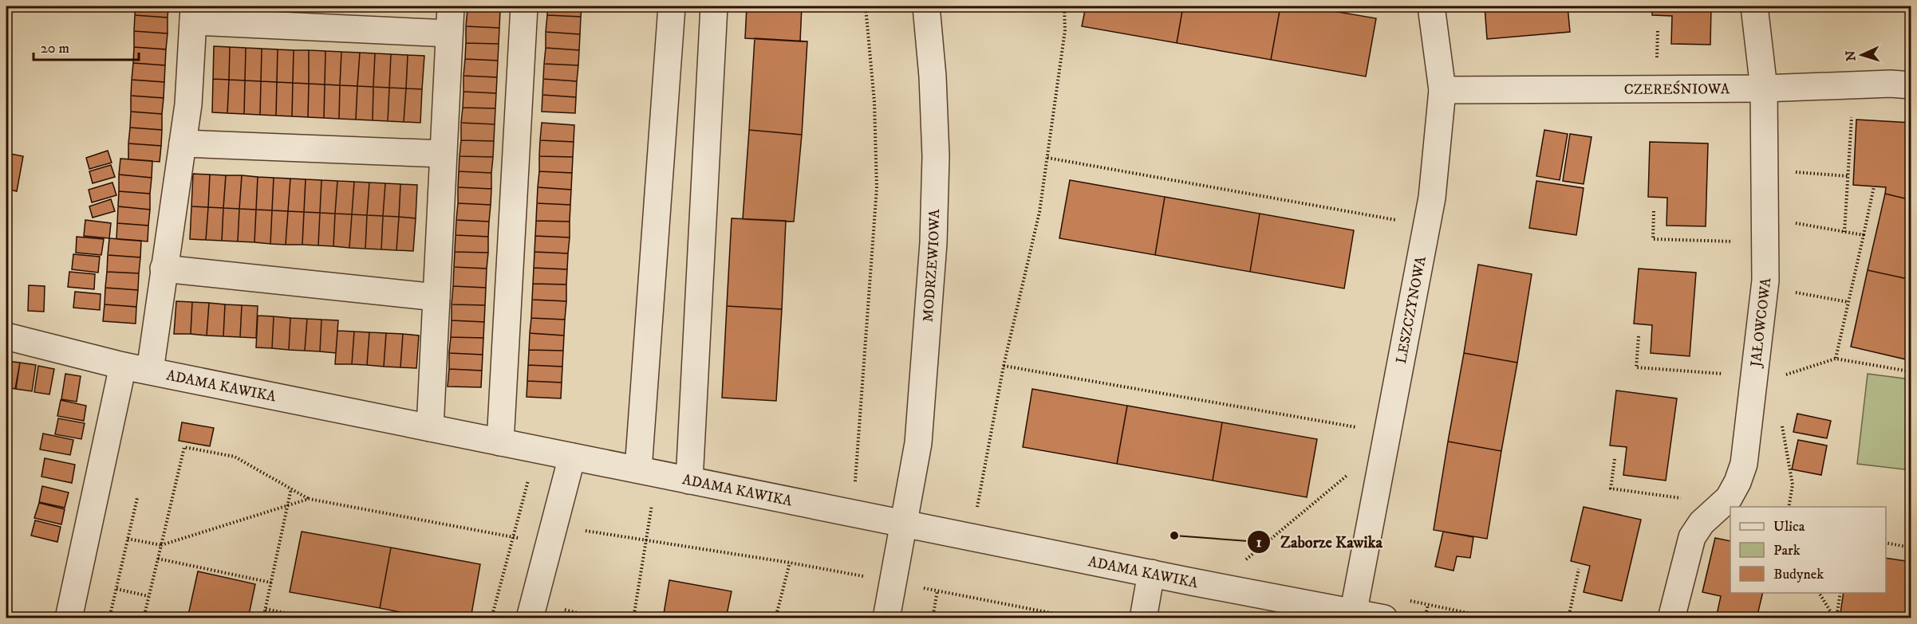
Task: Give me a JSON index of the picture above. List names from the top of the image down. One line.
{"streets":{"street":["CZEREŚNIOWA","MODRZEWIOWA","LESZCZYNOWA","JAŁOWCOWA","ADAMA KAWIKA"]},"crossings":[["CZEREŚNIOWA","LESZCZYNOWA"],["CZEREŚNIOWA","JAŁOWCOWA"],["MODRZEWIOWA","ADAMA KAWIKA"],["LESZCZYNOWA","ADAMA KAWIKA"]],"places":["Zaborze Kawika"],"legend":["Ulica","Park","Budynek"],"scale_bar":"20 m","north":"left"}
